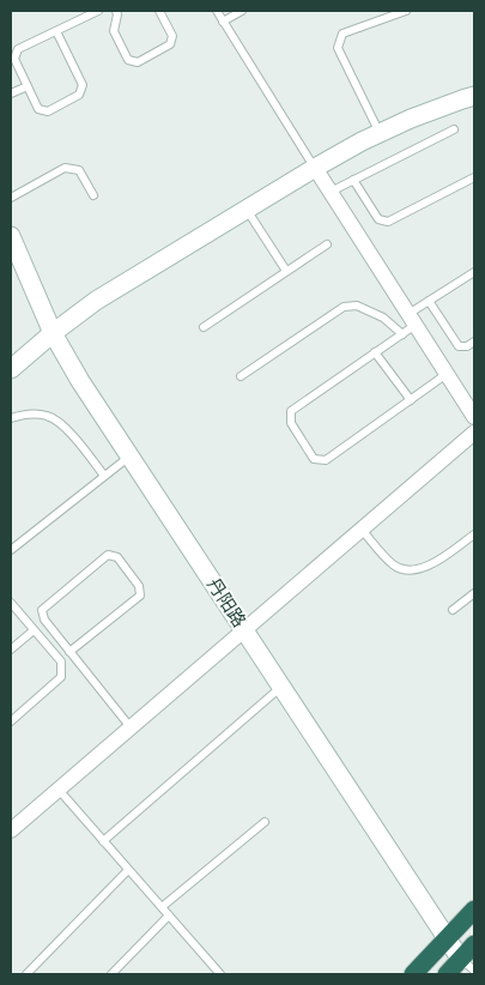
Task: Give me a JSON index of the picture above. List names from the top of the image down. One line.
{"streets":{"main road":["丹阳路"]}}
